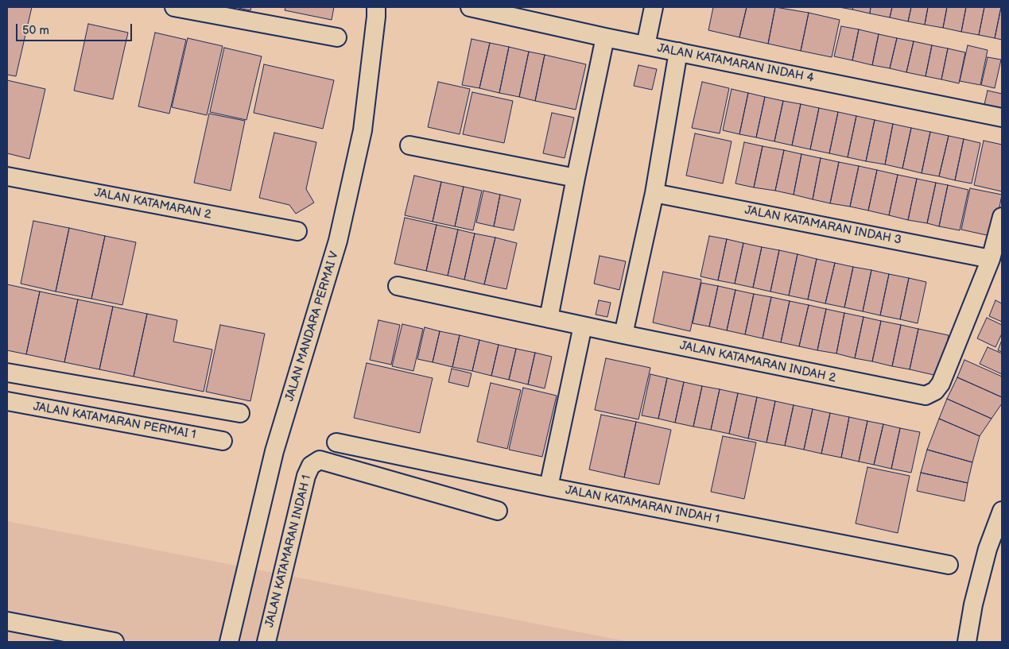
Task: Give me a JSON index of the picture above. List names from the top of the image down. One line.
{"streets":{"street":["JALAN KATAMARAN INDAH 4","JALAN KATAMARAN 2","JALAN KATAMARAN INDAH 3","JALAN MANDARA PERMAI V","JALAN KATAMARAN INDAH 2","JALAN KATAMARAN PERMAI 1","JALAN KATAMARAN INDAH 1"]},"crossings":[["JALAN KATAMARAN INDAH 3","JALAN KATAMARAN INDAH 2"]],"scale_bar":"50 m"}
